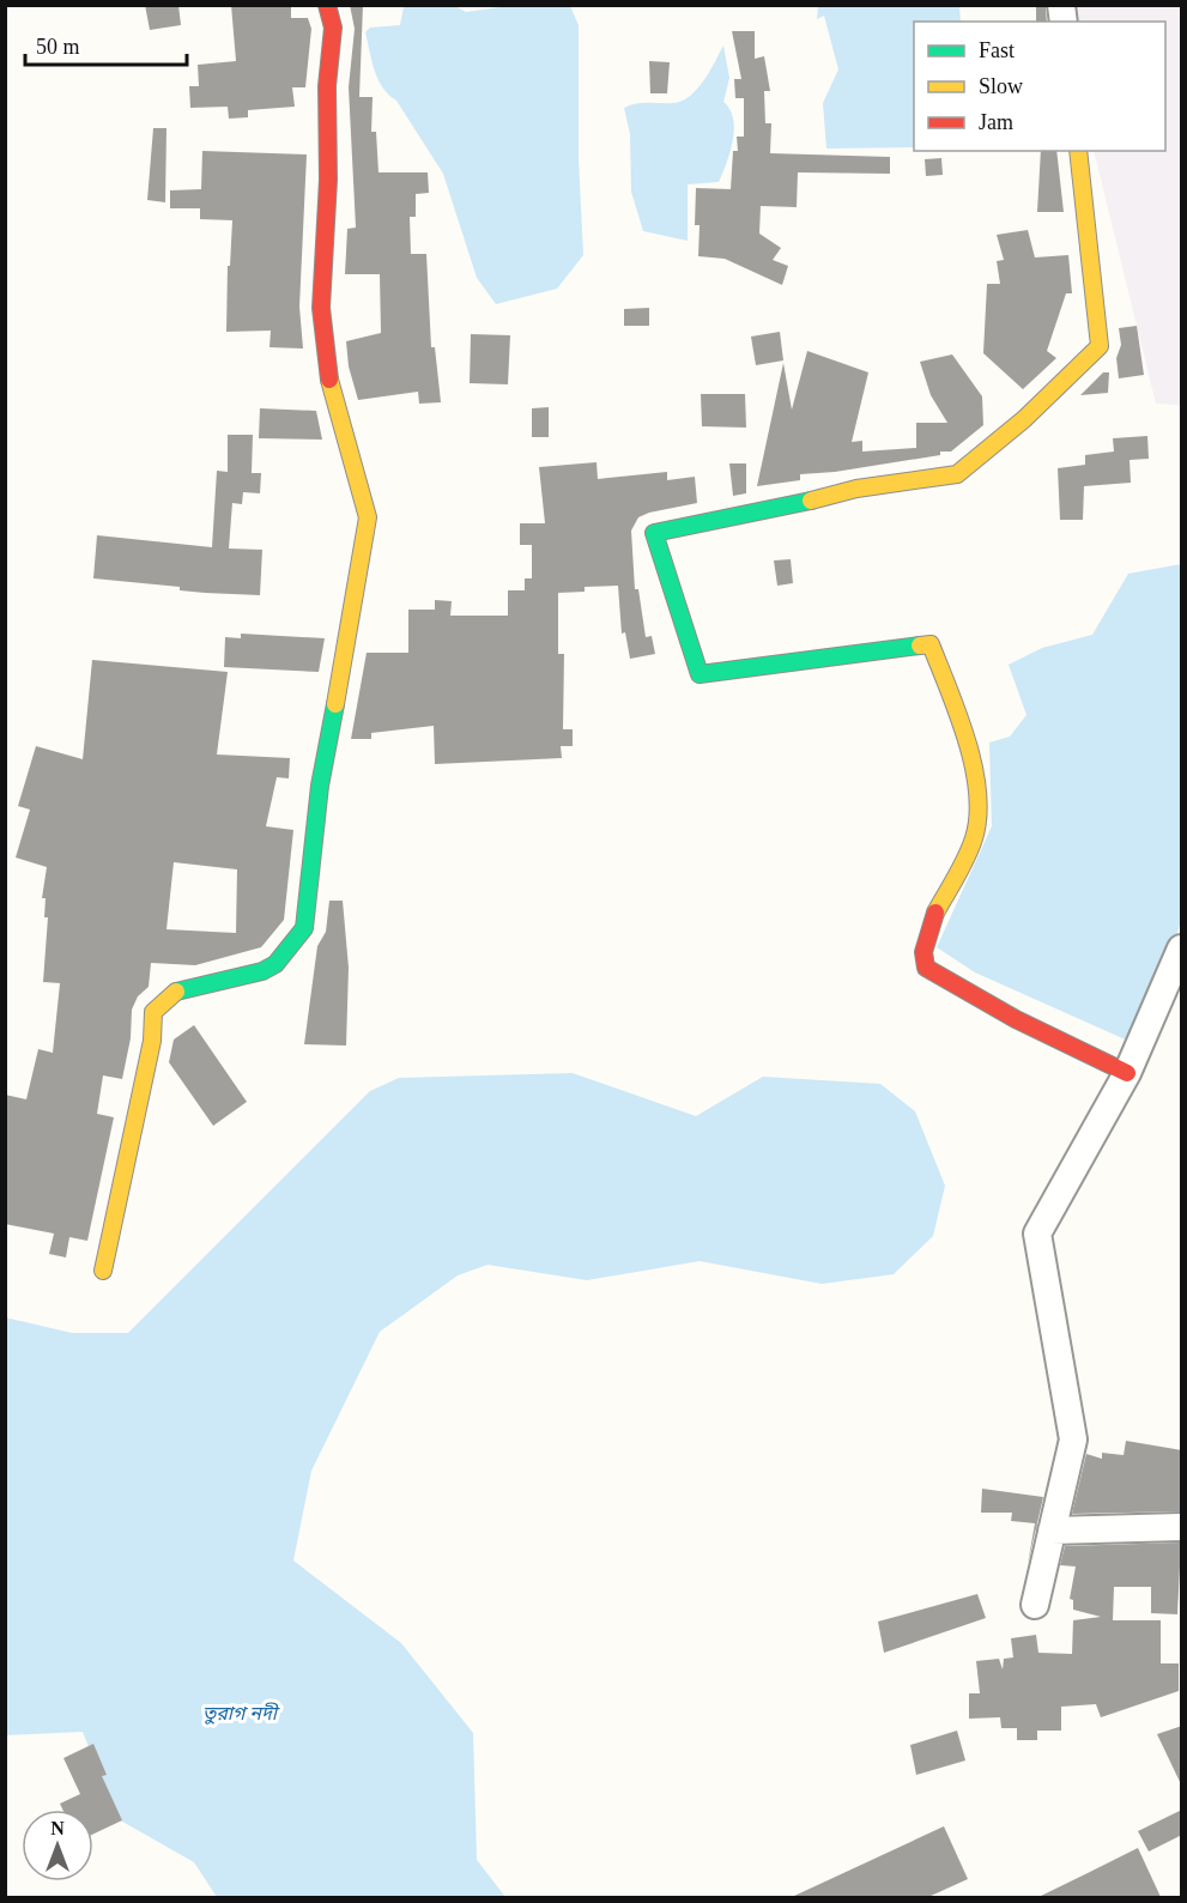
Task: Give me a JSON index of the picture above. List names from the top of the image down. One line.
{"water":["তুরাগ নদী"],"legend":["Fast","Slow","Jam"],"scale_bar":"50 m","north":"top"}
